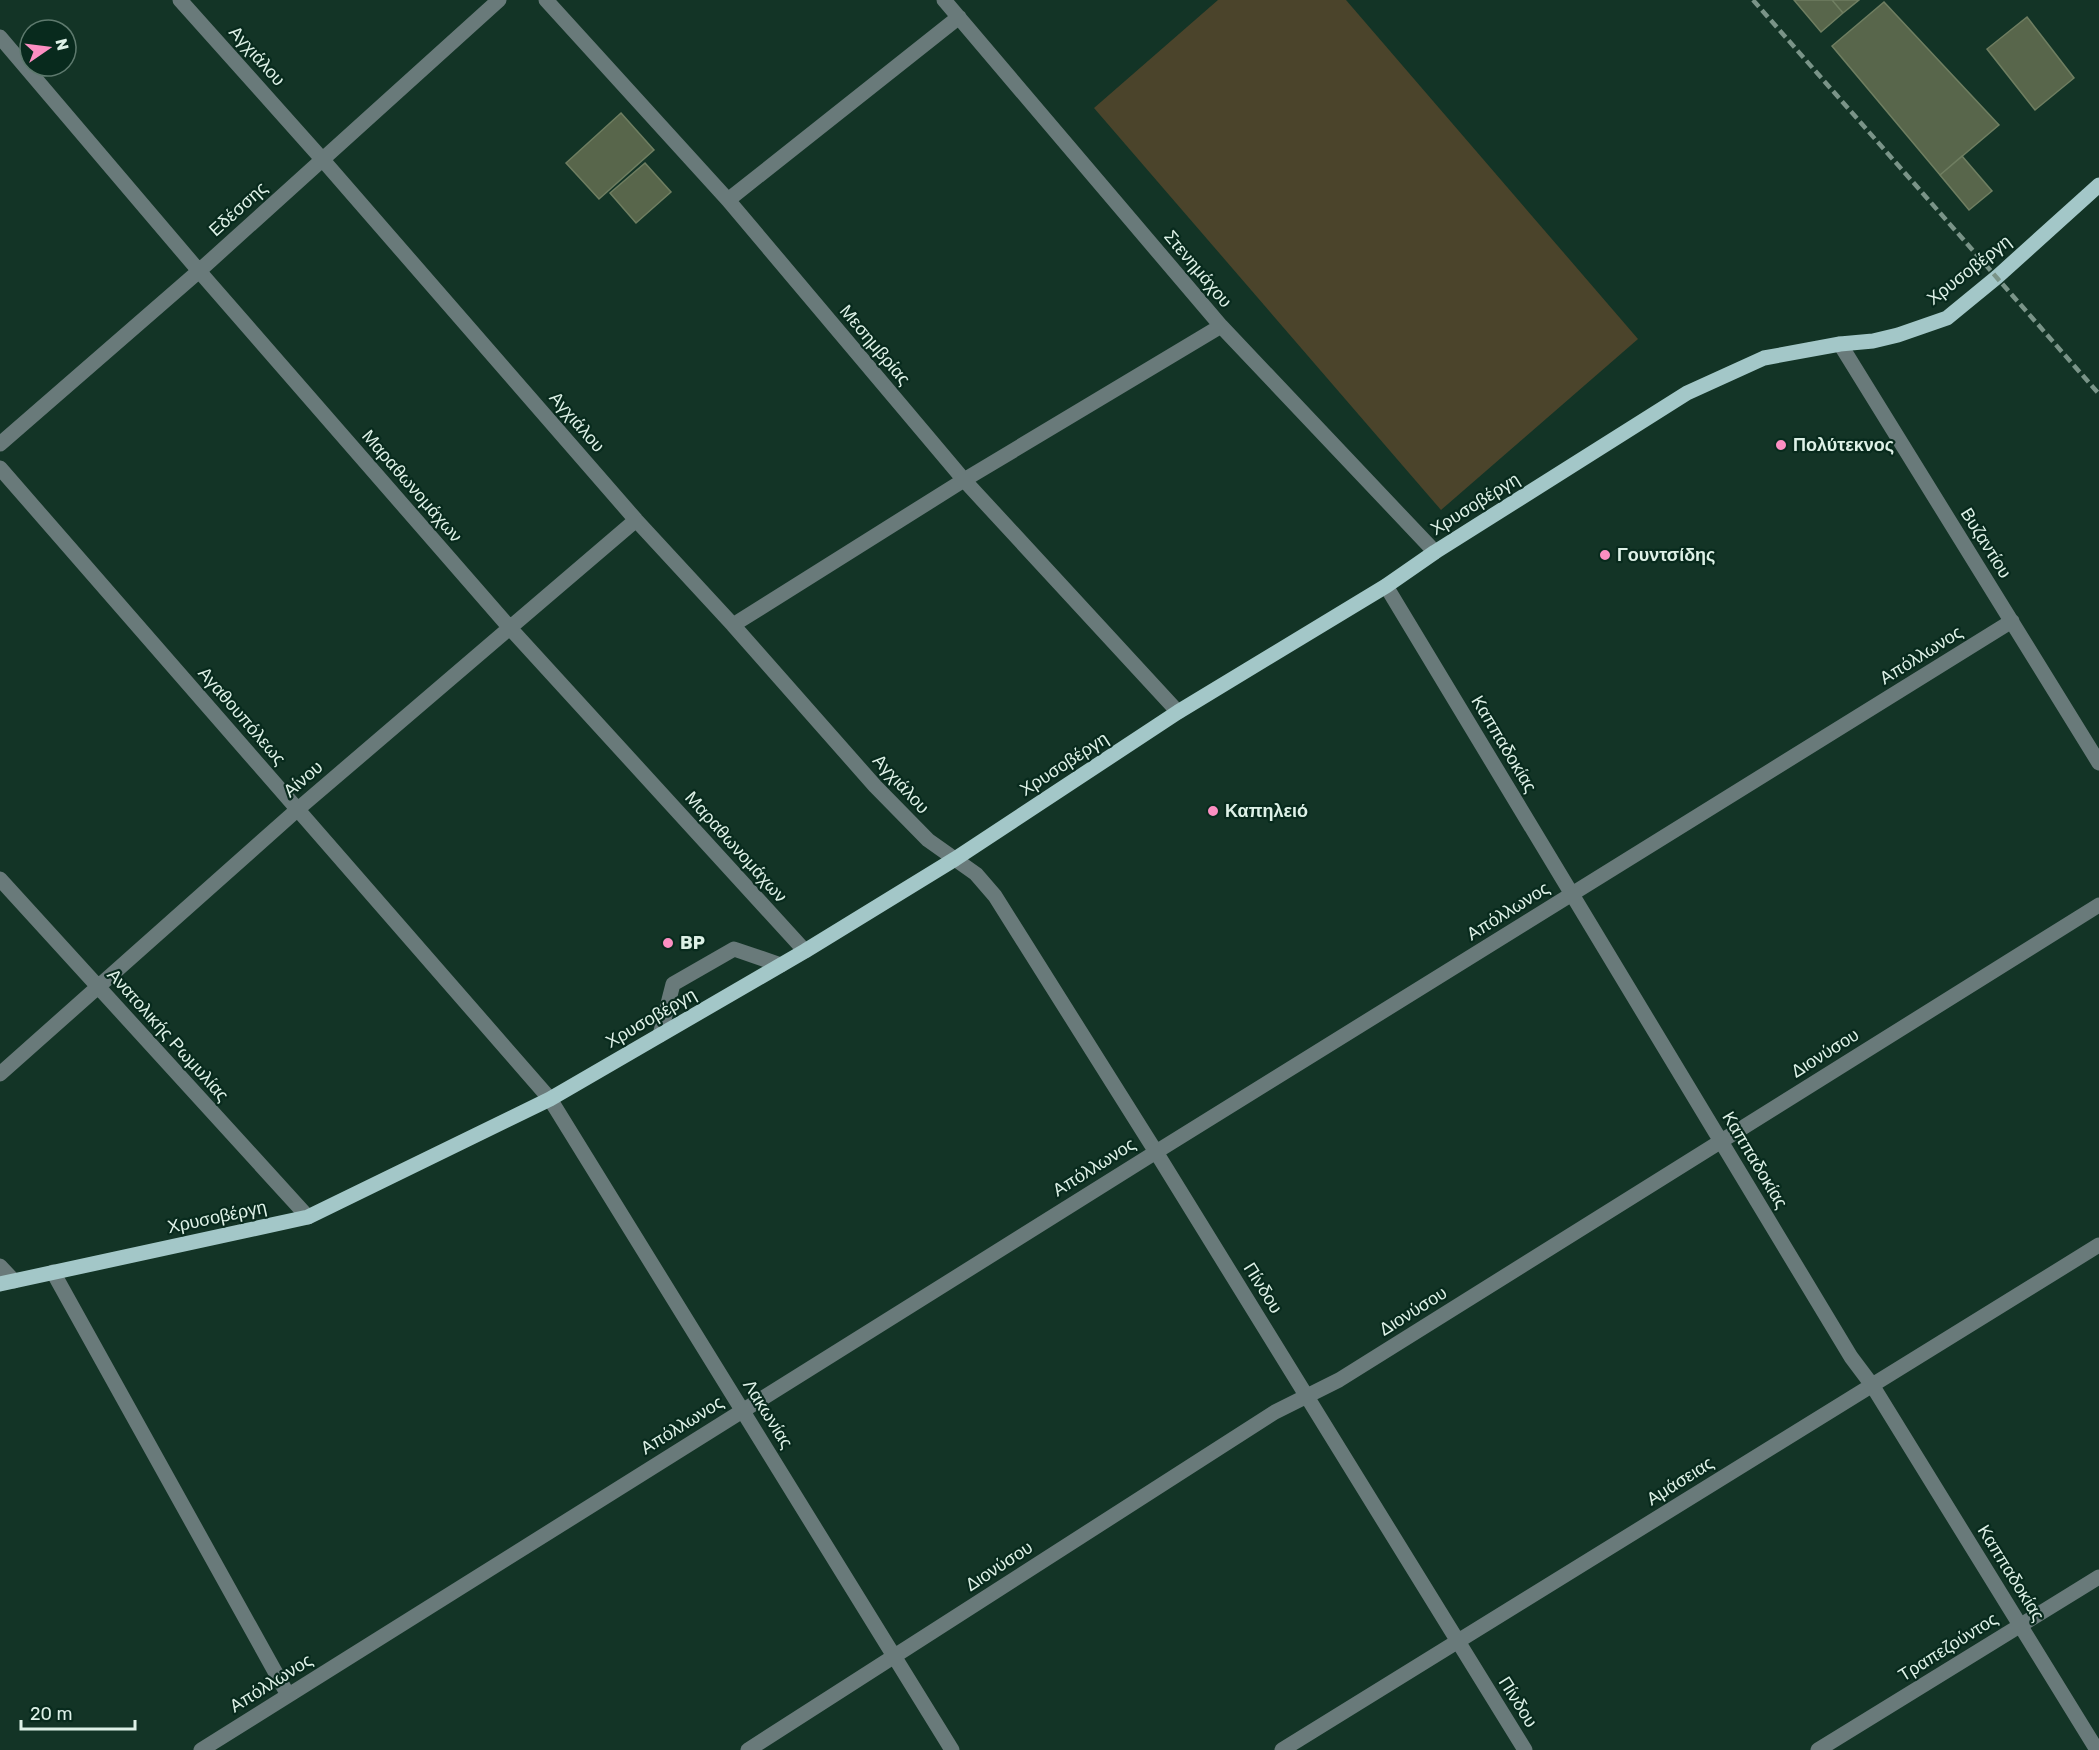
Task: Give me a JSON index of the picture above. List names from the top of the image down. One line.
{"streets":{"main road":["Χρυσοβέργη"],"street":["Αγχιάλου","Εδέσσης","Στενημάχου","Μεσημβρίας","Μαραθωνομάχων","Βυζαντίου","Απόλλωνος","Αγαθουπόλεως","Καππαδοκίας","Αίνου","Ανατολικής Ρωμυλίας","Διονύσου","Πίνδου","Λακωνίας","Αμάσειας","Τραπεζούντος"]},"crossings":[["Αγχιάλου","Εδέσσης"],["Αγχιάλου","Χρυσοβέργη"],["Αγχιάλου","Αίνου"],["Αγχιάλου","Πίνδου"],["Εδέσσης","Μαραθωνομάχων"],["Στενημάχου","Χρυσοβέργη"],["Χρυσοβέργη","Μεσημβρίας"],["Χρυσοβέργη","Μαραθωνομάχων"],["Χρυσοβέργη","Βυζαντίου"],["Χρυσοβέργη","Αγαθουπόλεως"],["Χρυσοβέργη","Καππαδοκίας"],["Χρυσοβέργη","Ανατολικής Ρωμυλίας"],["Χρυσοβέργη","Πίνδου"],["Χρυσοβέργη","Λακωνίας"],["Μαραθωνομάχων","Αίνου"],["Βυζαντίου","Απόλλωνος"],["Απόλλωνος","Καππαδοκίας"],["Απόλλωνος","Πίνδου"],["Απόλλωνος","Λακωνίας"],["Αγαθουπόλεως","Αίνου"],["Αγαθουπόλεως","Λακωνίας"],["Καππαδοκίας","Διονύσου"],["Καππαδοκίας","Αμάσειας"],["Καππαδοκίας","Τραπεζούντος"],["Αίνου","Ανατολικής Ρωμυλίας"],["Διονύσου","Πίνδου"],["Διονύσου","Λακωνίας"],["Πίνδου","Αμάσειας"]],"places":["Πολύτεκνος","Γουντσίδης","Καπηλειό","BP"],"scale_bar":"20 m","north":"right"}
